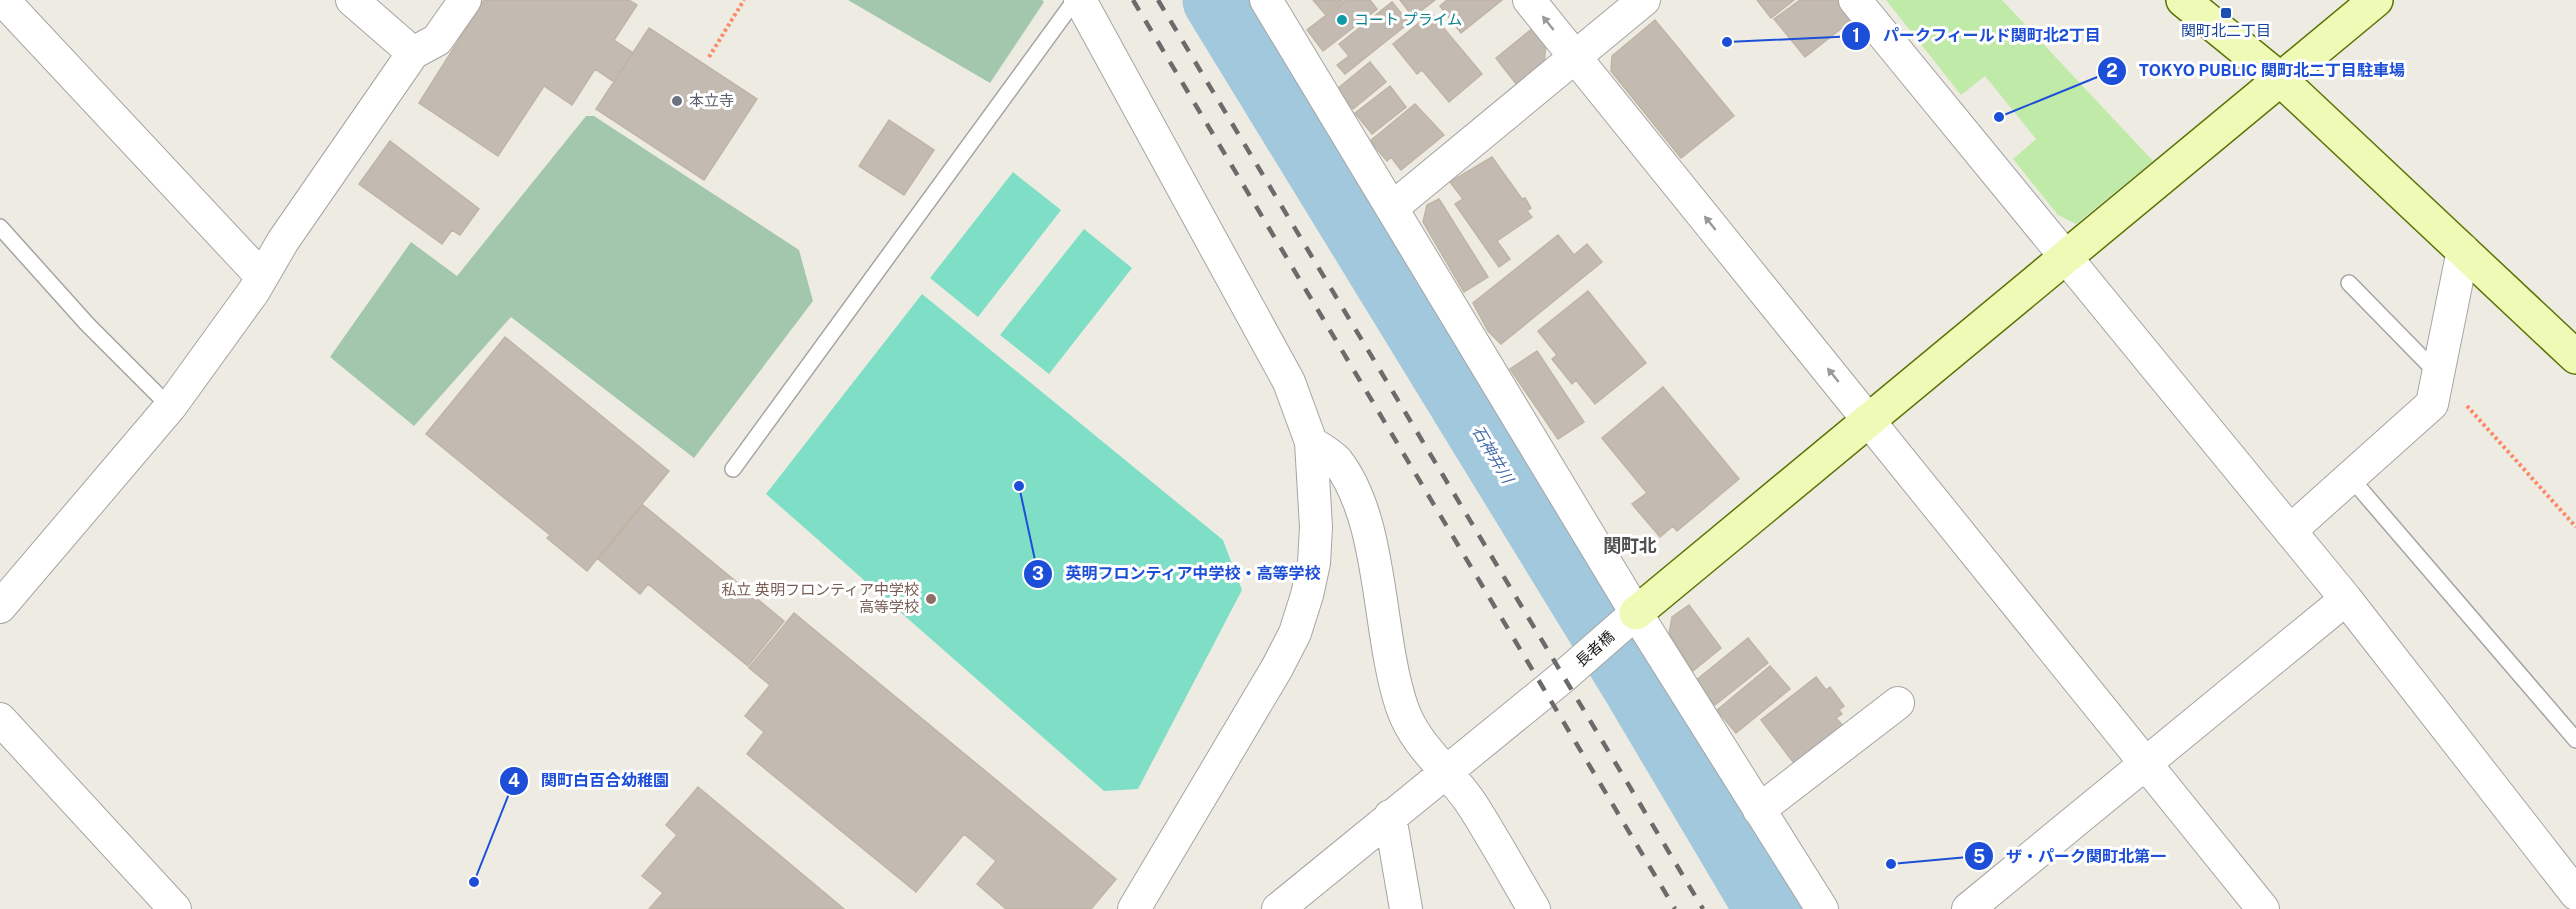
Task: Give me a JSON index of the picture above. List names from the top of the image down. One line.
{"streets":{"street":["長者橋"]},"districts":["関町北"],"water":["石神井川"],"places":{"transit":["関町北二丁目"],"other":["コート プライム","パークフィールド関町北2丁目","本立寺","TOKYO PUBLIC 関町北二丁目駐車場","英明フロンティア中学校・高等学校","私立 英明フロンティア中学校 高等学校","ザ・パーク関町北第一","関町白百合幼稚園"]}}
